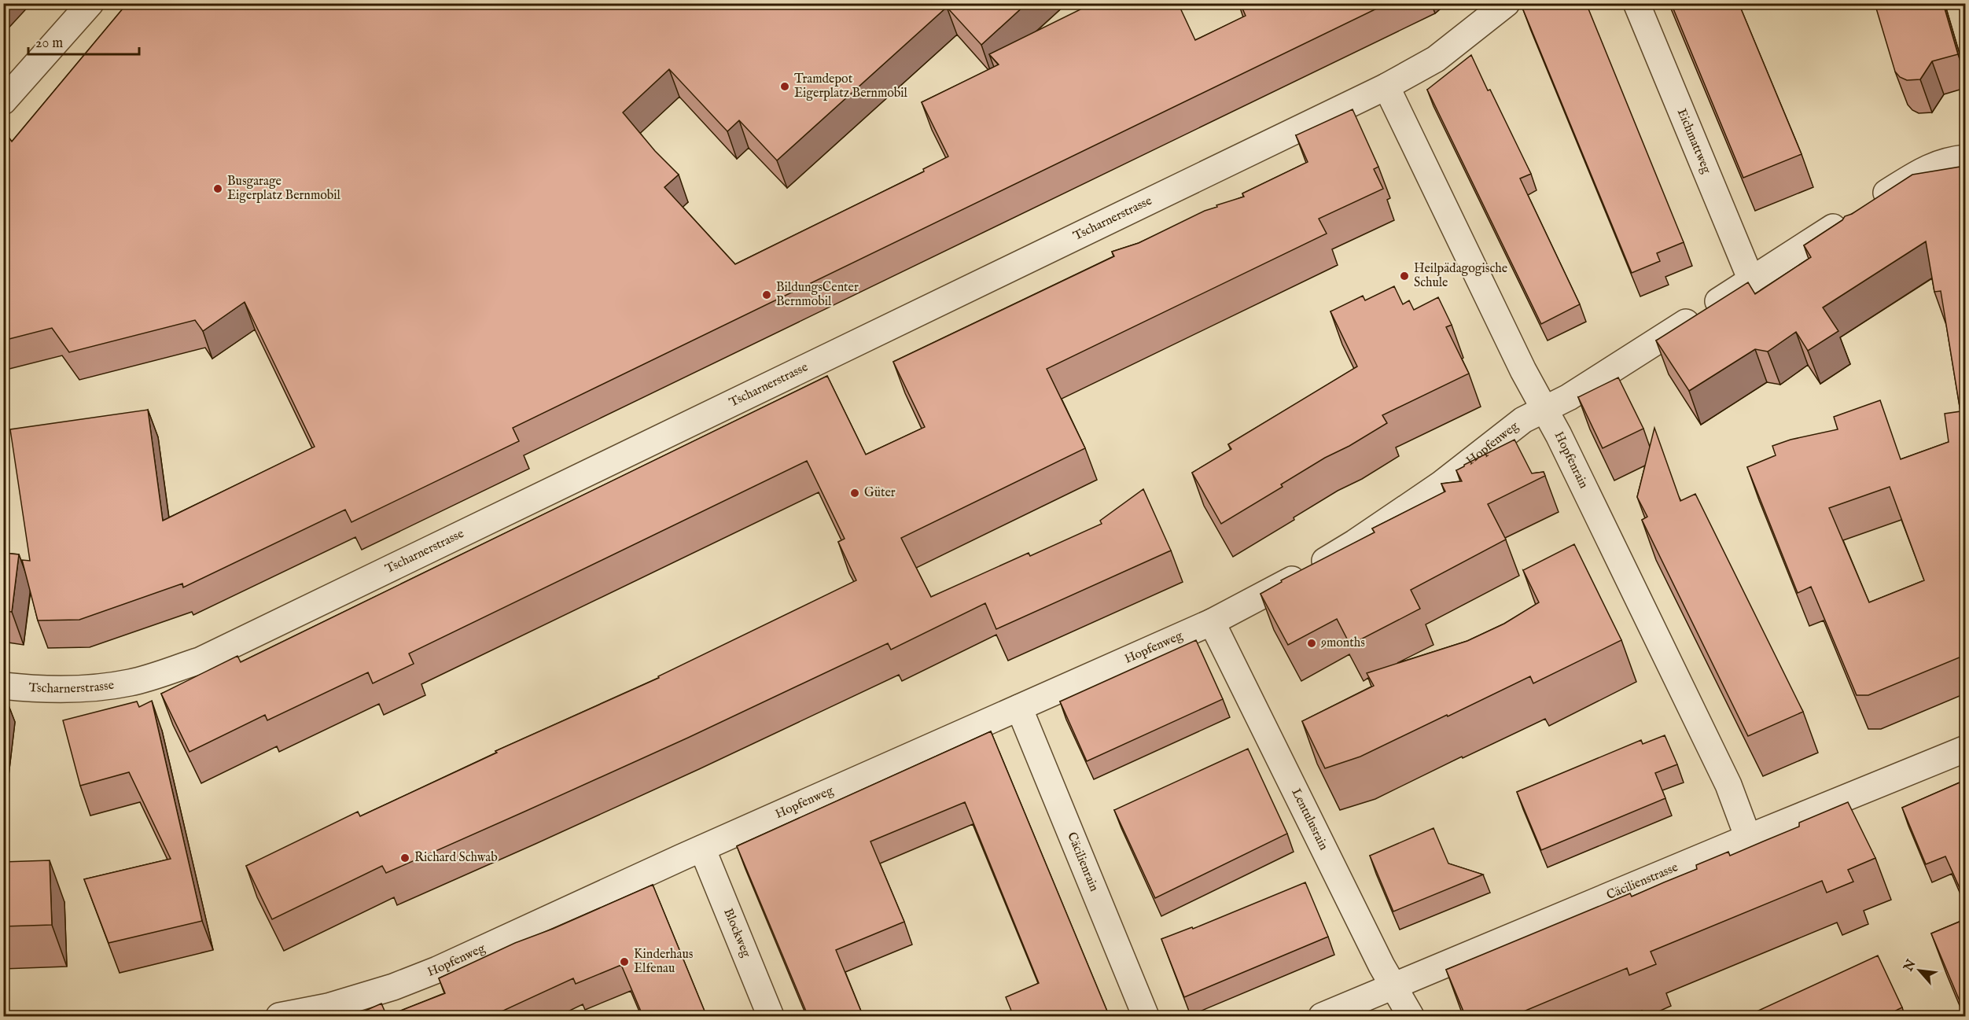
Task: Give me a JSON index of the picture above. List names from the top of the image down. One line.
{"streets":{"street":["Eichmattweg","Tscharnerstrasse","Hopfenweg","Hopfenrain","Lentulusrain","Cäcilienrain","Cäcilienstrasse","Blockweg"]},"crossings":[["Eichmattweg","Hopfenweg"],["Tscharnerstrasse","Hopfenrain"],["Hopfenweg","Hopfenrain"],["Hopfenweg","Lentulusrain"],["Hopfenweg","Cäcilienrain"],["Hopfenweg","Blockweg"],["Hopfenrain","Cäcilienstrasse"],["Lentulusrain","Cäcilienstrasse"]],"places":["Tramdepot Eigerplatz Bernmobil","Busgarage Eigerplatz Bernmobil","Heilpädagogische Schule","BildungsCenter Bernmobil","Güter","9months","Richard Schwab","Kinderhaus Elfenau"],"scale_bar":"20 m","north":"top left"}
